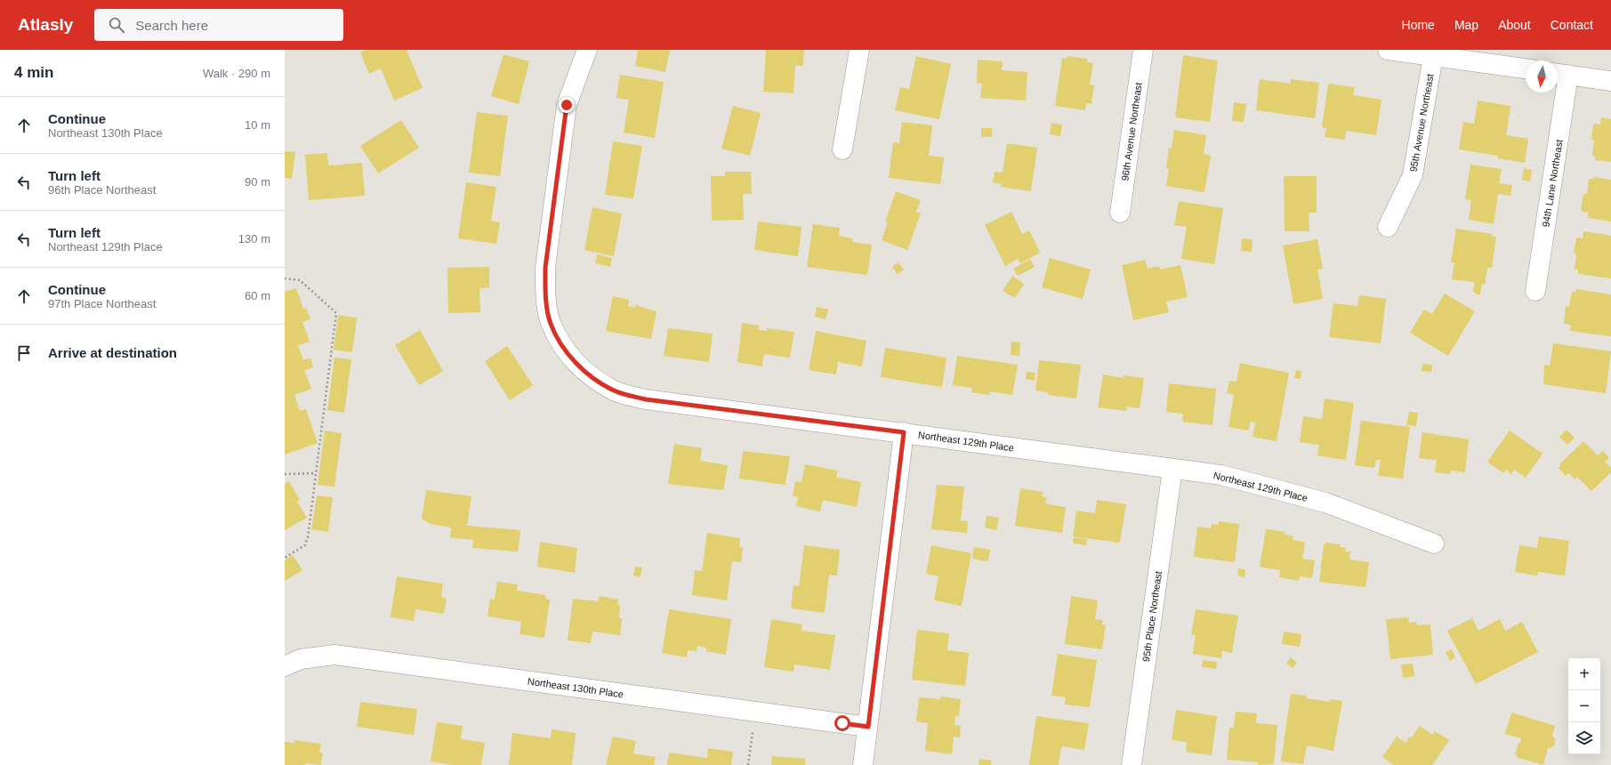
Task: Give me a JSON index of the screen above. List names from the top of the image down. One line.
{"streets":{"street":["95th Avenue Northeast","96th Avenue Northeast","94th Lane Northeast","Northeast 129th Place","95th Place Northeast","Northeast 130th Place"]},"crossings":[["Northeast 129th Place","95th Place Northeast"]],"north":"bottom","page":{"header":"Atlasly","search":"Search here","nav":["Home","Map","About","Contact"],"heading":["4 min","Walk · 290 m"],"list":[["Continue","Northeast 130th Place","10 m"],["Turn left","96th Place Northeast","90 m"],["Turn left","Northeast 129th Place","130 m"],["Continue","97th Place Northeast","60 m"],"Arrive at destination"],"map_buttons":["+","−"]}}
